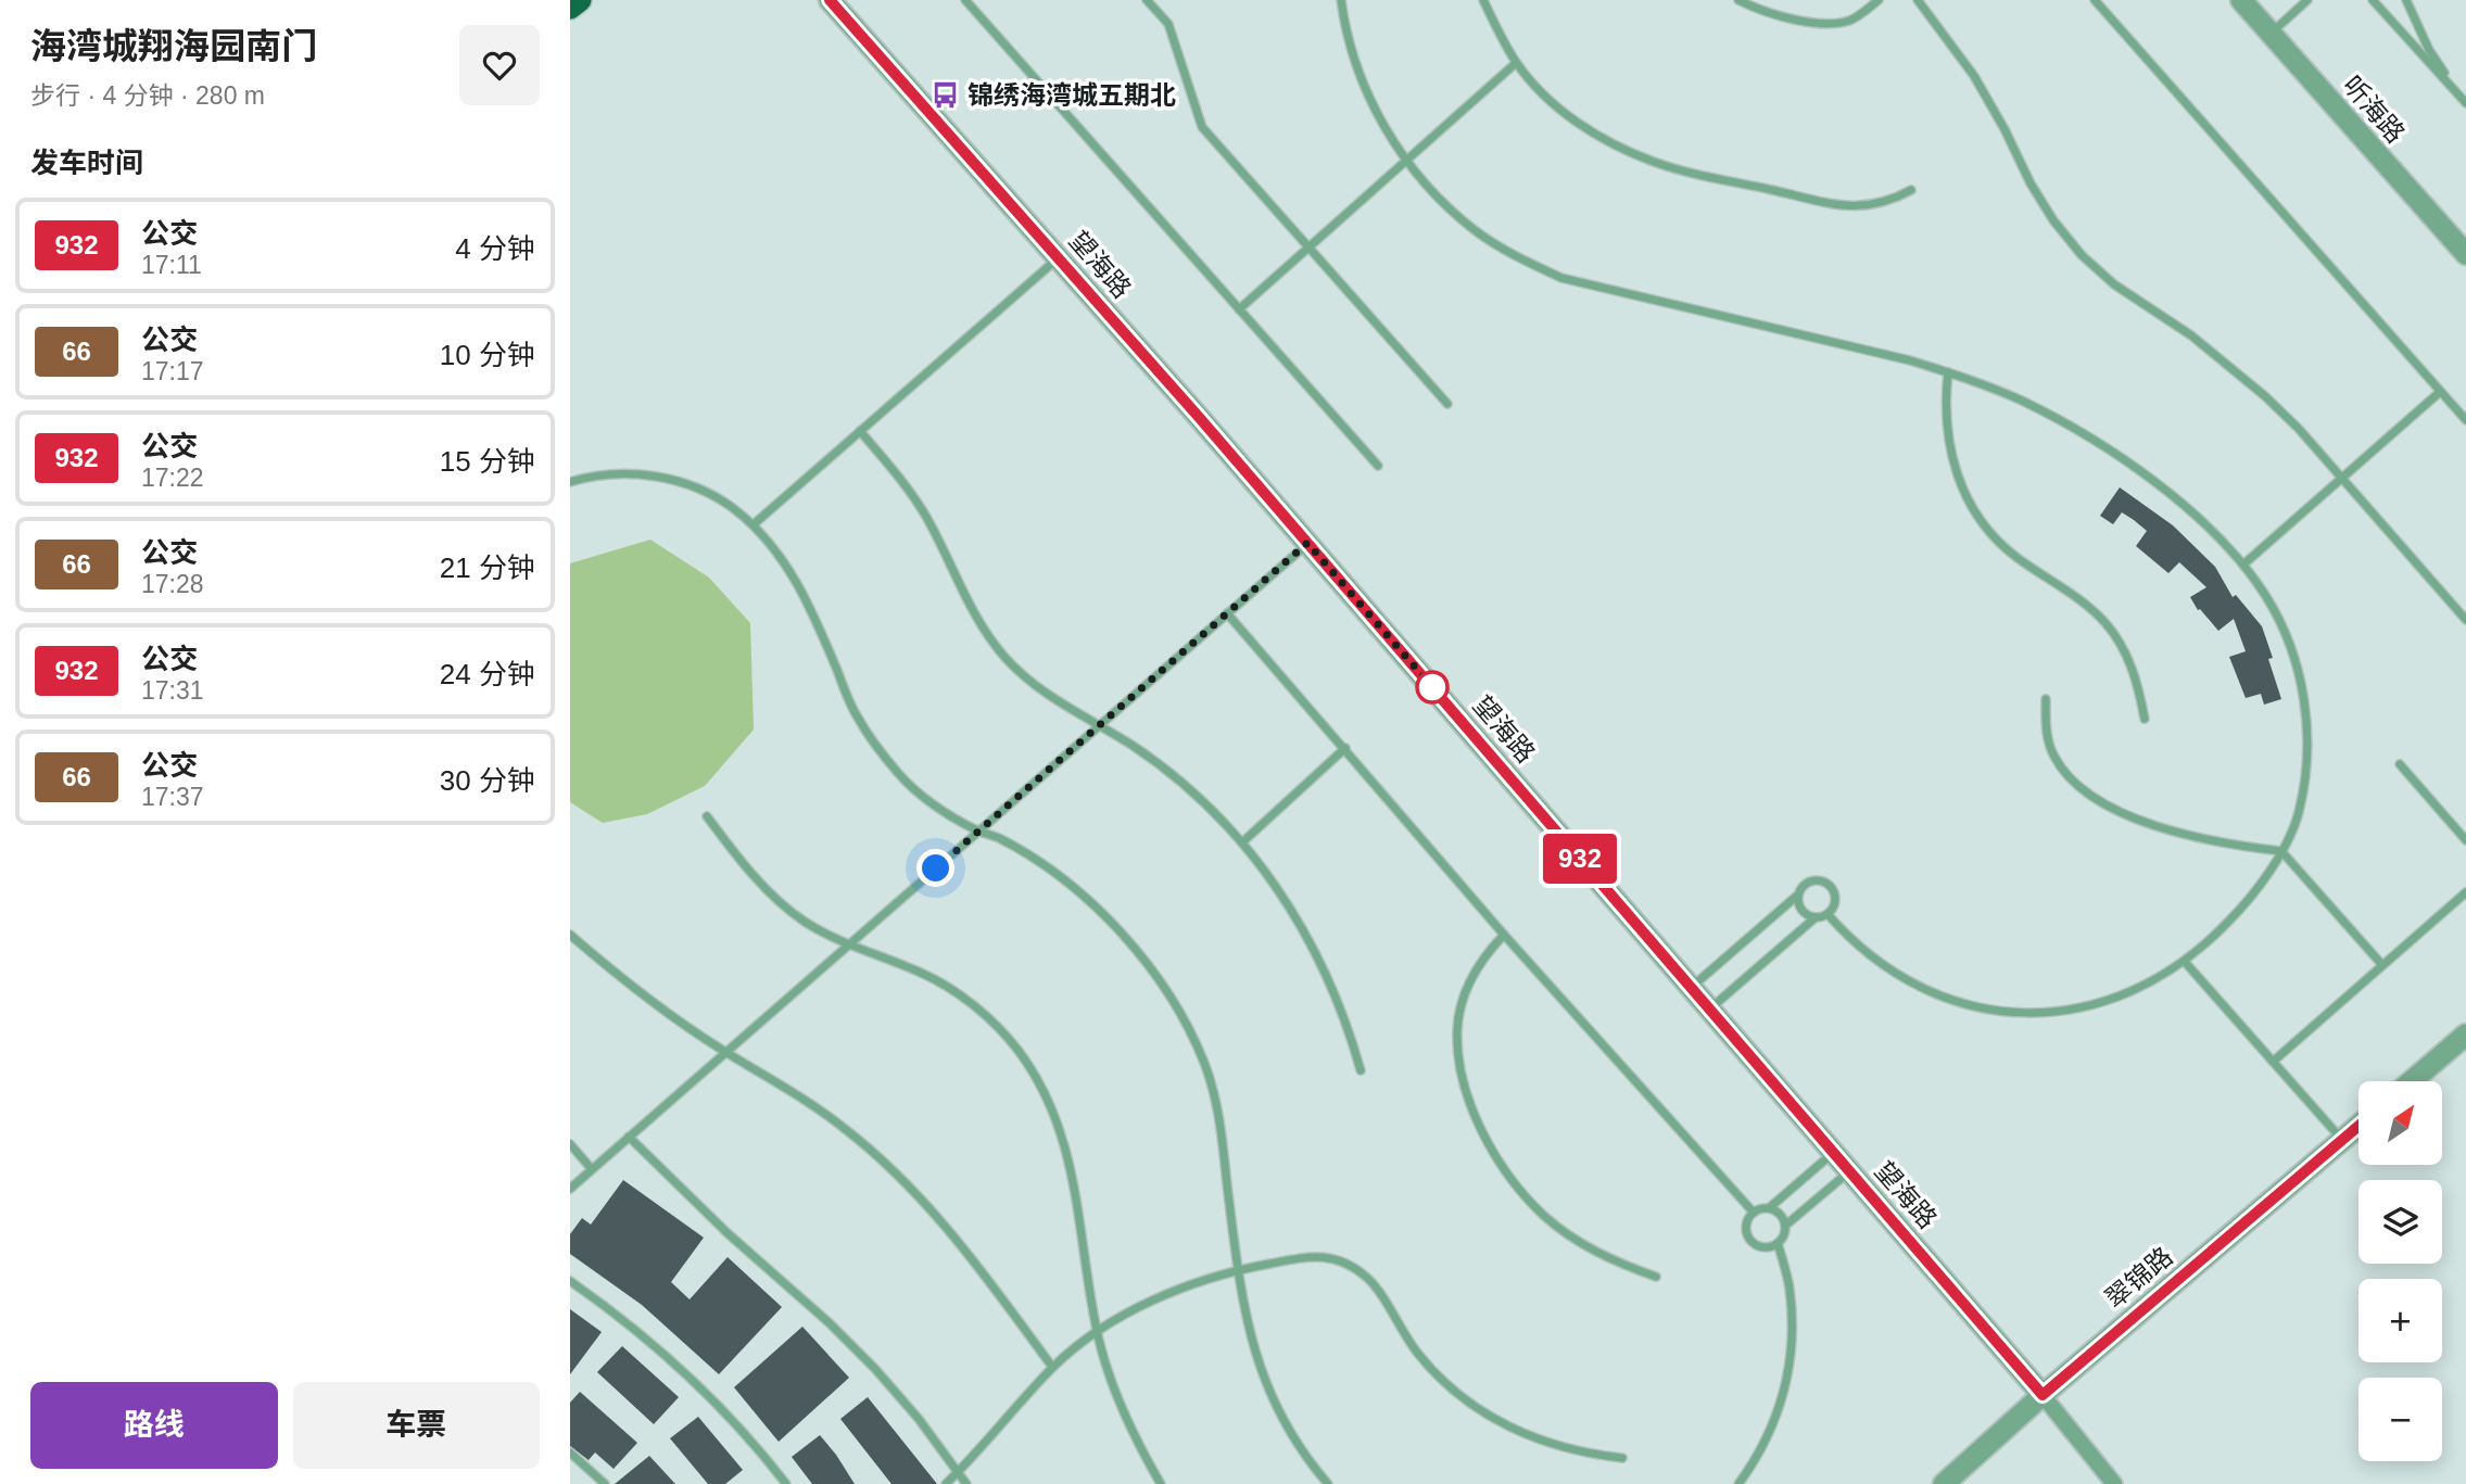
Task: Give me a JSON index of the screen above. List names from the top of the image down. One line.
{"streets":{"street":["听海路","望海路","翠锦路"]},"crossings":[["望海路","翠锦路"]],"places":{"bus stop":["锦绣海湾城五期北"]},"lines":["bus line 932"],"north":"top right","page":{"heading":[["海湾城翔海园南门","步行 · 4 分钟 · 280 m"],"发车时间"],"on_map":"932","list":[{"mark":"932","name":"公交","note":"17:11","value":"4 分钟"},{"mark":"66","name":"公交","note":"17:17","value":"10 分钟"},{"mark":"932","name":"公交","note":"17:22","value":"15 分钟"},{"mark":"66","name":"公交","note":"17:28","value":"21 分钟"},{"mark":"932","name":"公交","note":"17:31","value":"24 分钟"},{"mark":"66","name":"公交","note":"17:37","value":"30 分钟"}],"map_buttons":["+","−"],"buttons":["路线","车票"]}}
